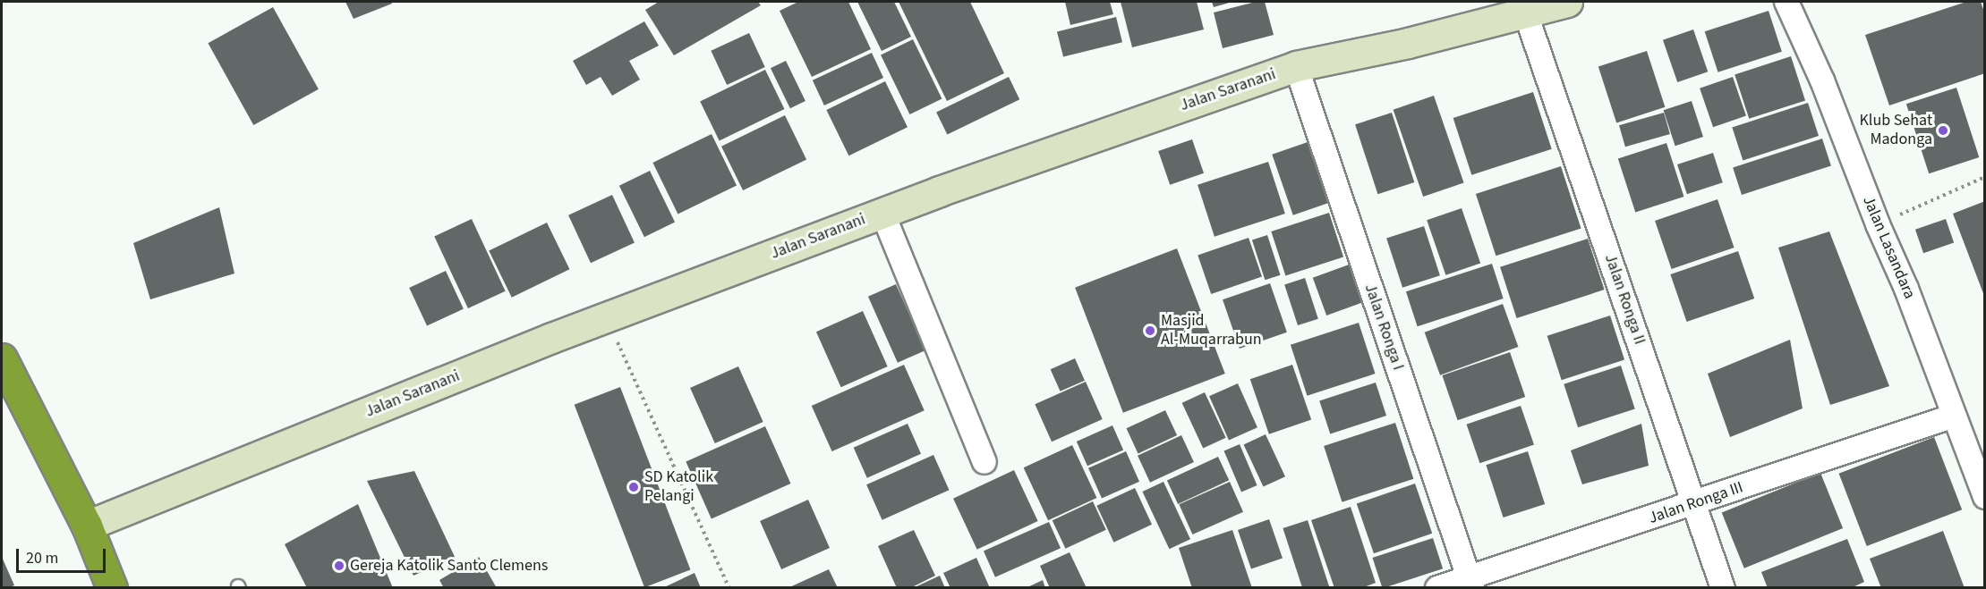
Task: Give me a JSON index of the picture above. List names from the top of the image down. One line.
{"streets":{"street":["Jalan Saranani","Jalan Lasandara","Jalan Ronga II","Jalan Ronga I","Jalan Ronga III"]},"crossings":[["Jalan Saranani","Jalan Ronga II"],["Jalan Saranani","Jalan Ronga I"],["Jalan Lasandara","Jalan Ronga III"],["Jalan Ronga II","Jalan Ronga III"],["Jalan Ronga I","Jalan Ronga III"]],"places":["Klub Sehat Madonga","Masjid Al-Muqarrabun","SD Katolik Pelangi","Gereja Katolik Santo Clemens"],"scale_bar":"20 m"}
